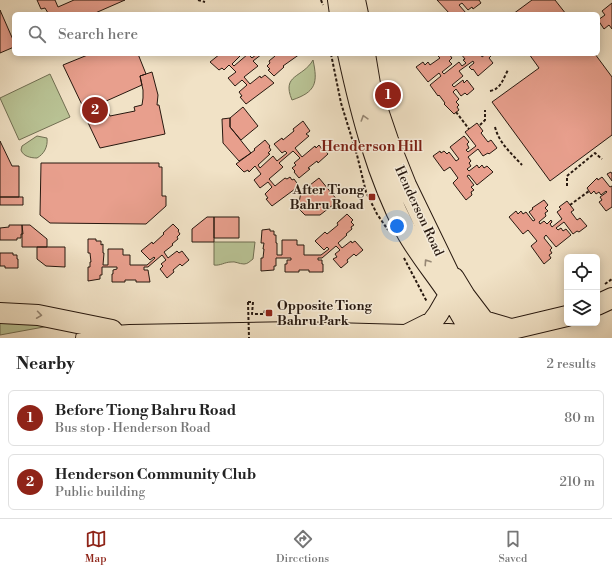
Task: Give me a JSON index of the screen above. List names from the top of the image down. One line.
{"streets":{"main road":["Henderson Road"]},"districts":["Henderson Hill"],"places":{"transit":["After Tiong Bahru Road","Opposite Tiong Bahru Park"]},"page":{"search":"Search here","pins":["1","2"],"heading":["Nearby","2 results"],"list":[{"mark":"1","name":"Before Tiong Bahru Road","note":"Bus stop · Henderson Road","value":"80 m"},{"mark":"2","name":"Henderson Community Club","note":"Public building","value":"210 m"}],"nav":["Map","Directions","Saved"]}}
